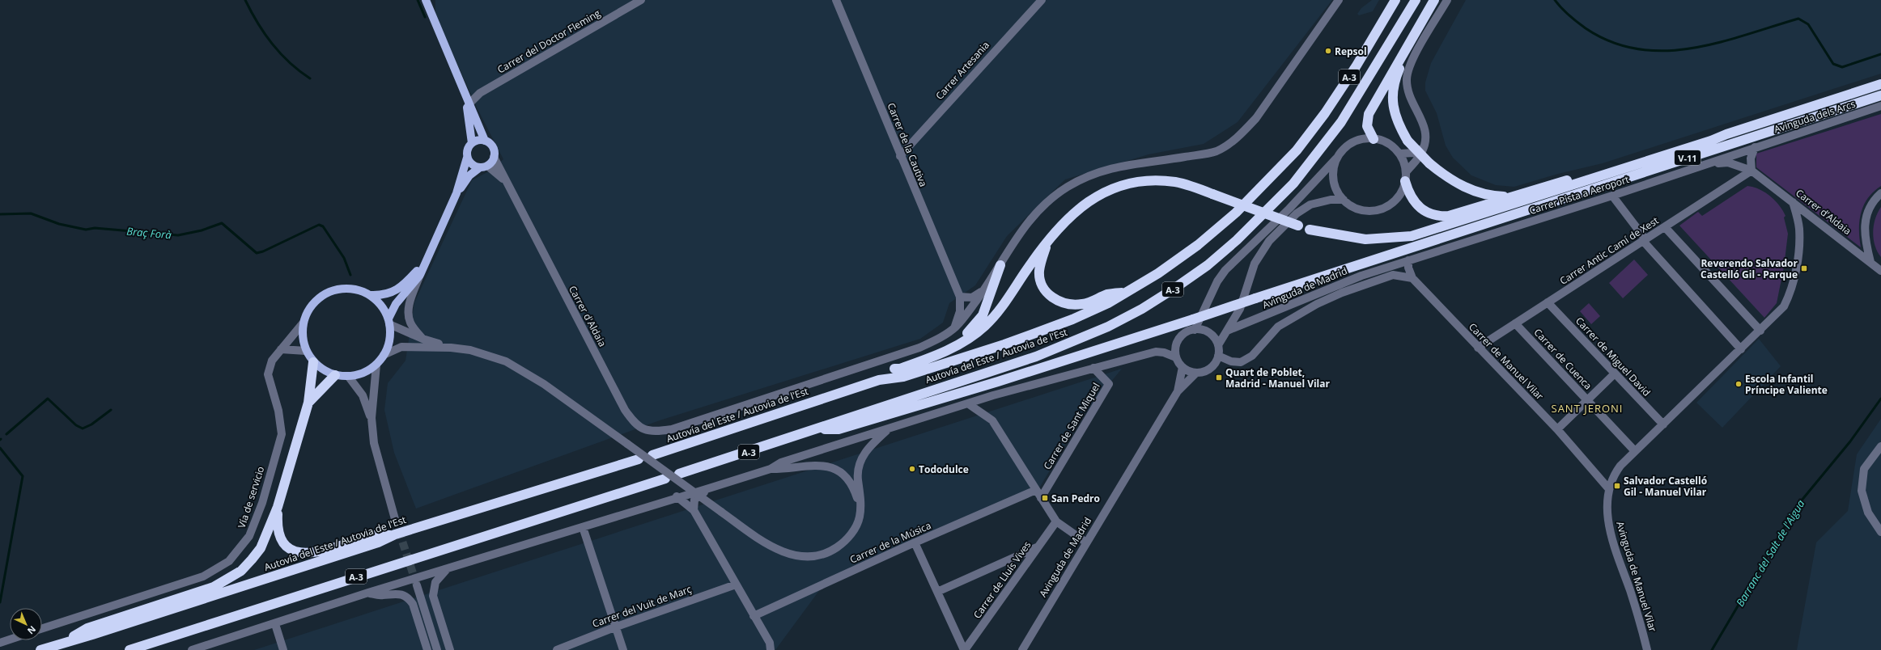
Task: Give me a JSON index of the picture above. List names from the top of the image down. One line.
{"streets":{"highway":["A-3","V-11","Autovía del Este / Autovia de l'Est"],"street":["Carrer del Doctor Fleming","Carrer Artesania","Avinguda dels Arcs","Carrer de la Cautiva","Carrer Pista a Aeroport","Carrer d’Aldaia","Carrer Antic Camí de Xest","Avinguda de Madrid","Carrer d'Aldaia","Carrer de Miguel David","Carrer de Cuenca","Carrer de Manuel Vilar","Carrer de Sant Miquel","Vía de servicio","Carrer de la Música","Avinguda de Manuel Vilar","Carrer de Lluís Vives","Carrer del Vuit de Març"]},"crossings":[["Carrer Artesania","Carrer de la Cautiva"],["Avinguda dels Arcs","Carrer Pista a Aeroport"],["Carrer Pista a Aeroport","Carrer d’Aldaia"],["Carrer Pista a Aeroport","Avinguda de Madrid"],["Carrer d’Aldaia","Carrer Antic Camí de Xest"],["Carrer d’Aldaia","Avinguda de Manuel Vilar"],["Carrer Antic Camí de Xest","Carrer de Miguel David"],["Carrer Antic Camí de Xest","Carrer de Cuenca"],["Carrer Antic Camí de Xest","Carrer de Manuel Vilar"],["Avinguda de Madrid","Carrer de Manuel Vilar"],["Carrer de Miguel David","Avinguda de Manuel Vilar"],["Carrer de Cuenca","Avinguda de Manuel Vilar"],["Carrer de Manuel Vilar","Avinguda de Manuel Vilar"]],"districts":["SANT JERONI"],"water":["Braç Forà","Barranc del Salt de l'Aigua"],"places":{"other":["Repsol","Escola Infantil Príncipe Valiente","Tododulce"],"transit":["Reverendo Salvador Castelló Gil - Parque","Quart de Poblet, Madrid - Manuel Vilar","Salvador Castelló Gil - Manuel Vilar","San Pedro"]},"north":"bottom right"}
